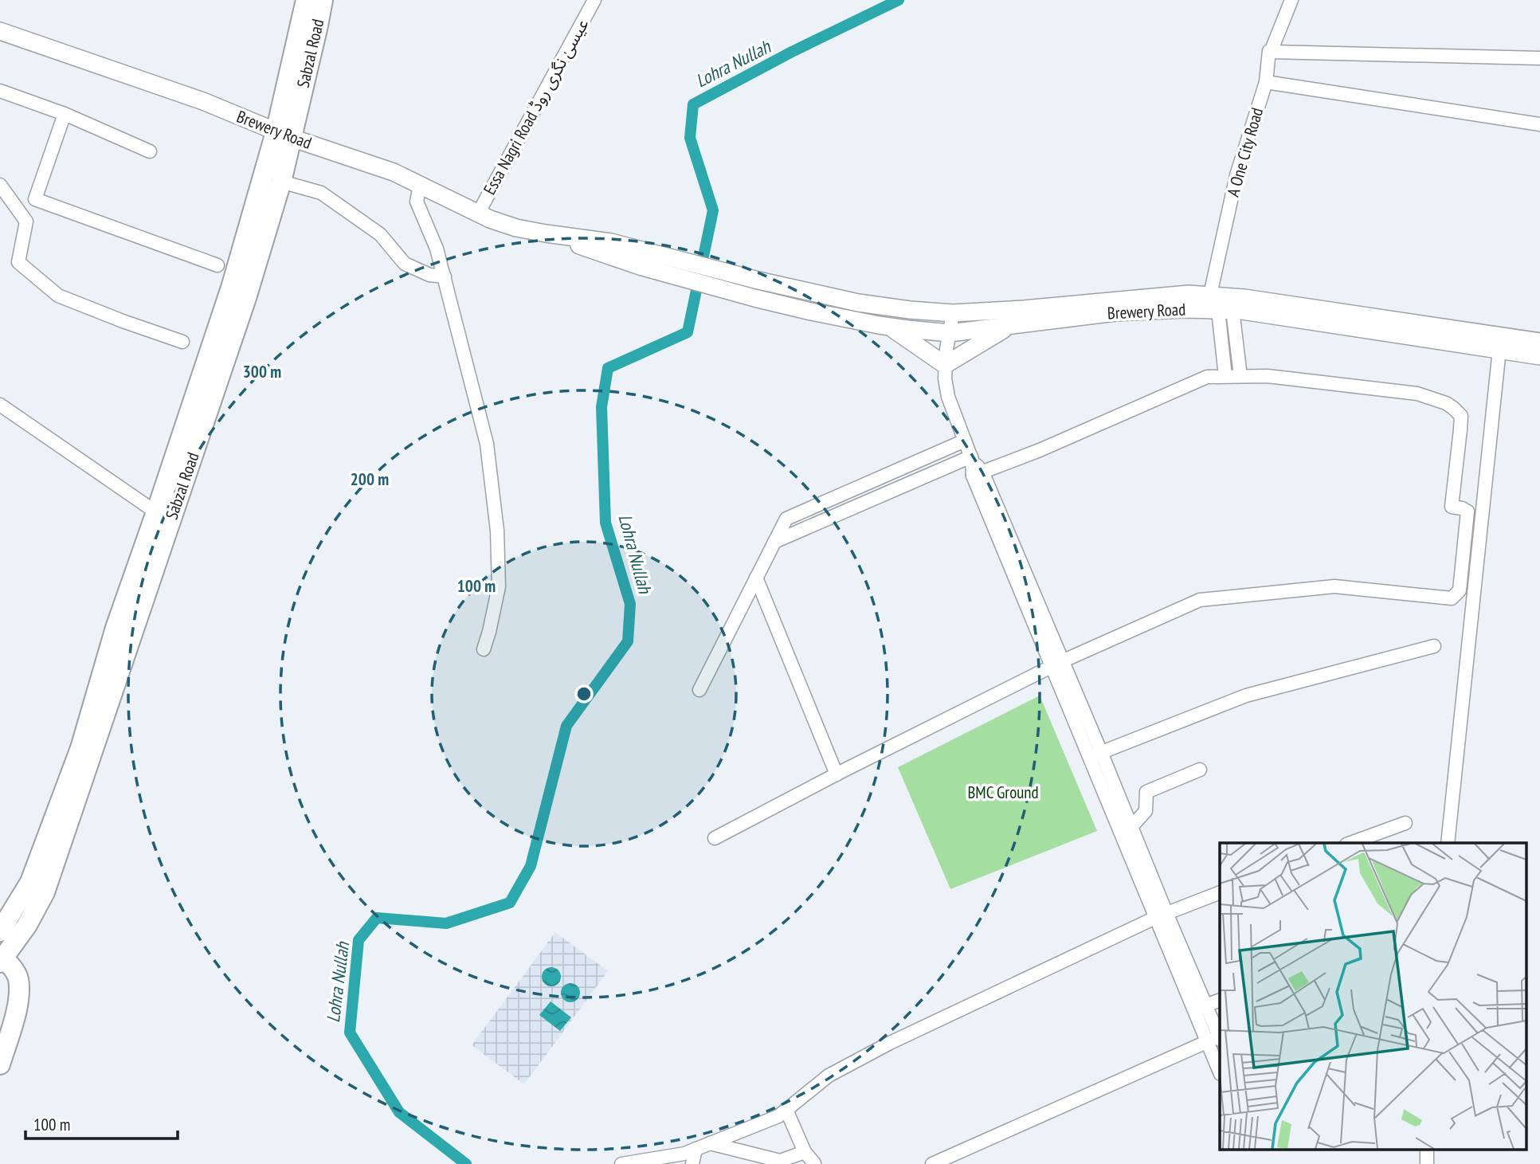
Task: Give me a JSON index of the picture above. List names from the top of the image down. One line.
{"streets":{"main road":["Sabzal Road","Brewery Road"],"street":["Essa Nagri Road عیسیٰ نگری روڈ","A One City Road"]},"crossings":[["Sabzal Road","Brewery Road"],["Essa Nagri Road عیسیٰ نگری روڈ","Brewery Road"],["Brewery Road","A One City Road"]],"water":["Lohra Nullah"],"parks":["BMC Ground"],"scale_bar":"100 m","rings":["300 m","200 m","100 m"]}
